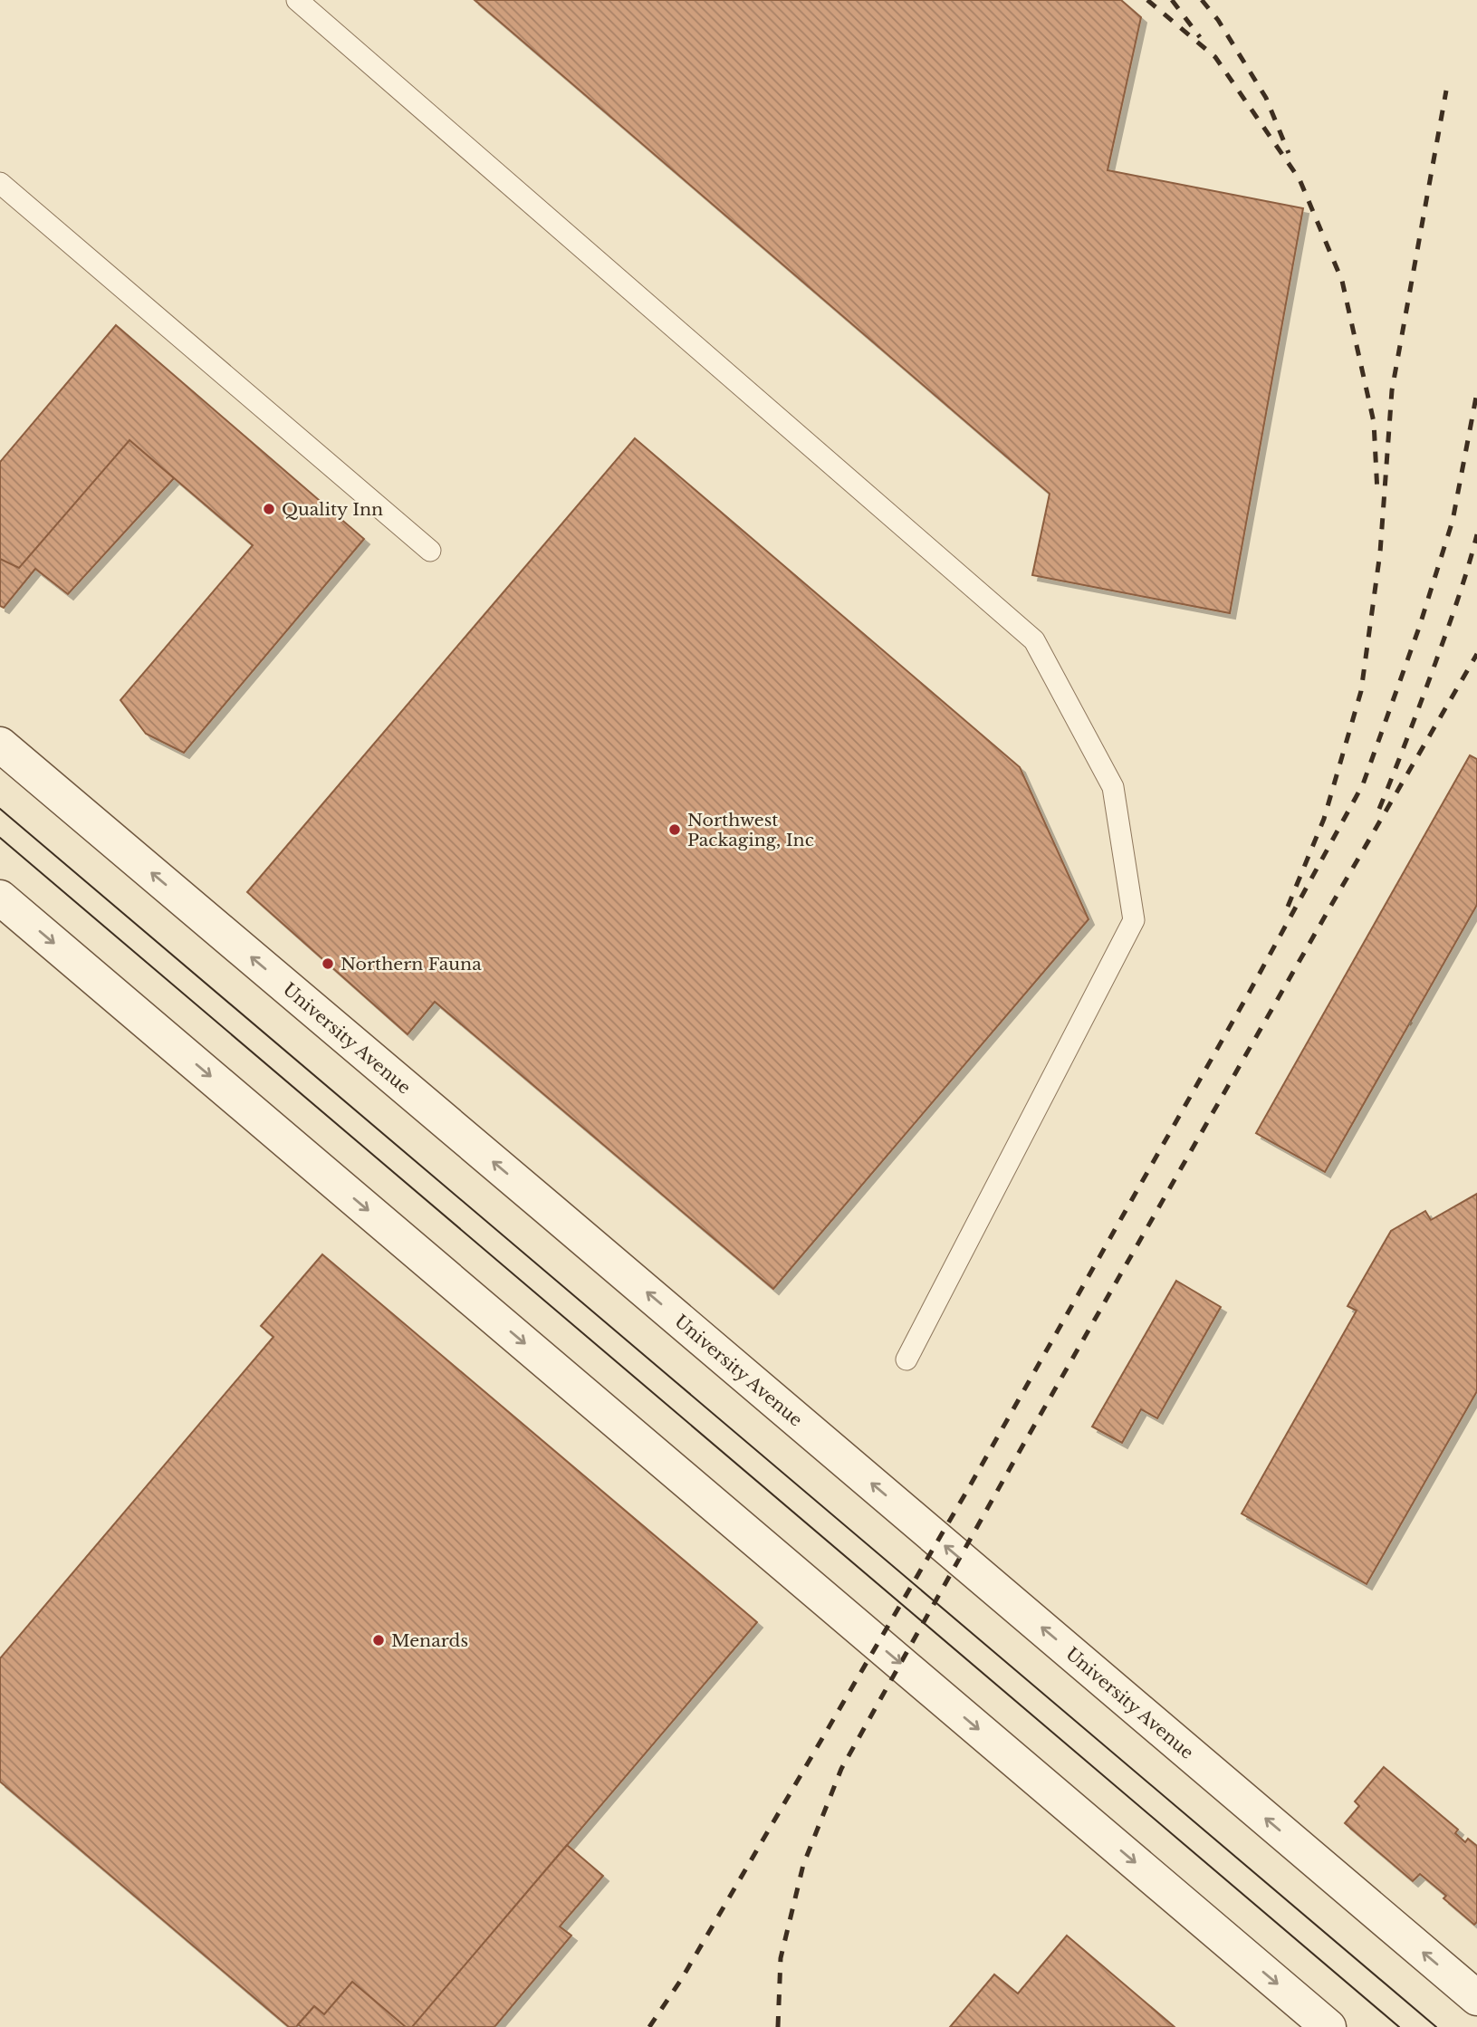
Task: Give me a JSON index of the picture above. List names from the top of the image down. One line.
{"streets":{"main road":["University Avenue"]},"places":["Quality Inn","Northwest Packaging, Inc","Northern Fauna","Menards"]}
